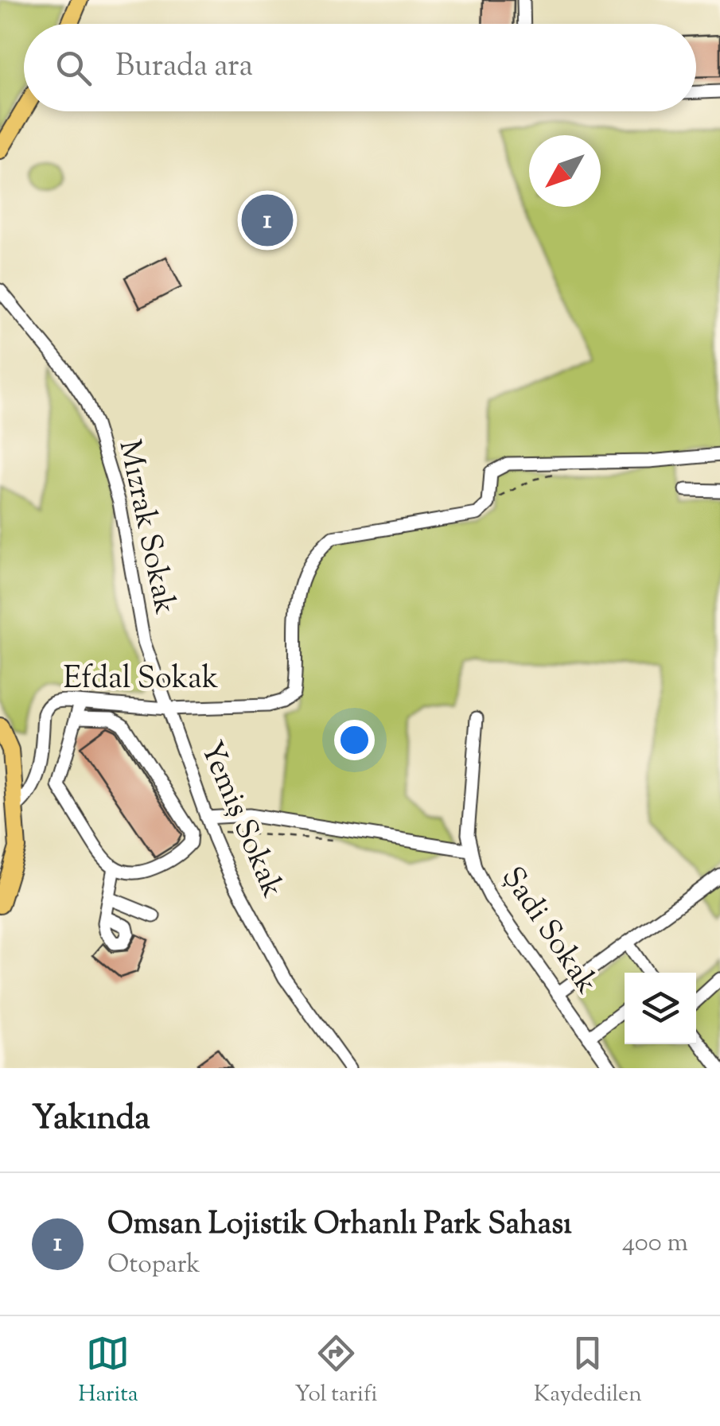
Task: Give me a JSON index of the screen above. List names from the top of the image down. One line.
{"streets":{"street":["Mızrak Sokak","Efdal Sokak","Yemiş Sokak","Şadi Sokak"]},"crossings":[["Mızrak Sokak","Efdal Sokak"],["Mızrak Sokak","Yemiş Sokak"],["Efdal Sokak","Yemiş Sokak"]],"north":"bottom left","page":{"search":"Burada ara","pins":"1","heading":"Yakında","list":[{"mark":"1","name":"Omsan Lojistik Orhanlı Park Sahası","note":"Otopark","value":"400 m"}],"nav":["Harita","Yol tarifi","Kaydedilen"]}}
